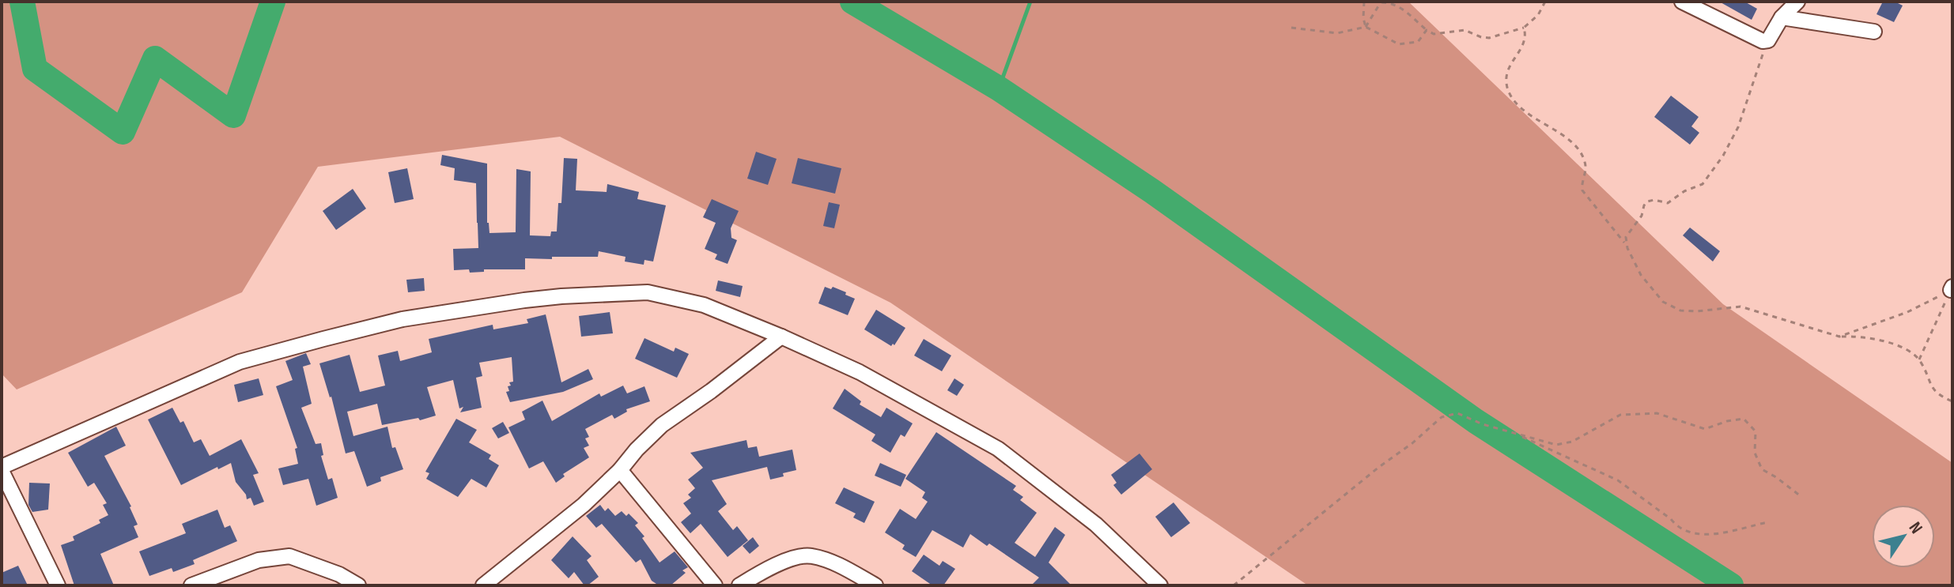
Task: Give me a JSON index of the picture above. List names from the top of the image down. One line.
{"north":"top right"}
